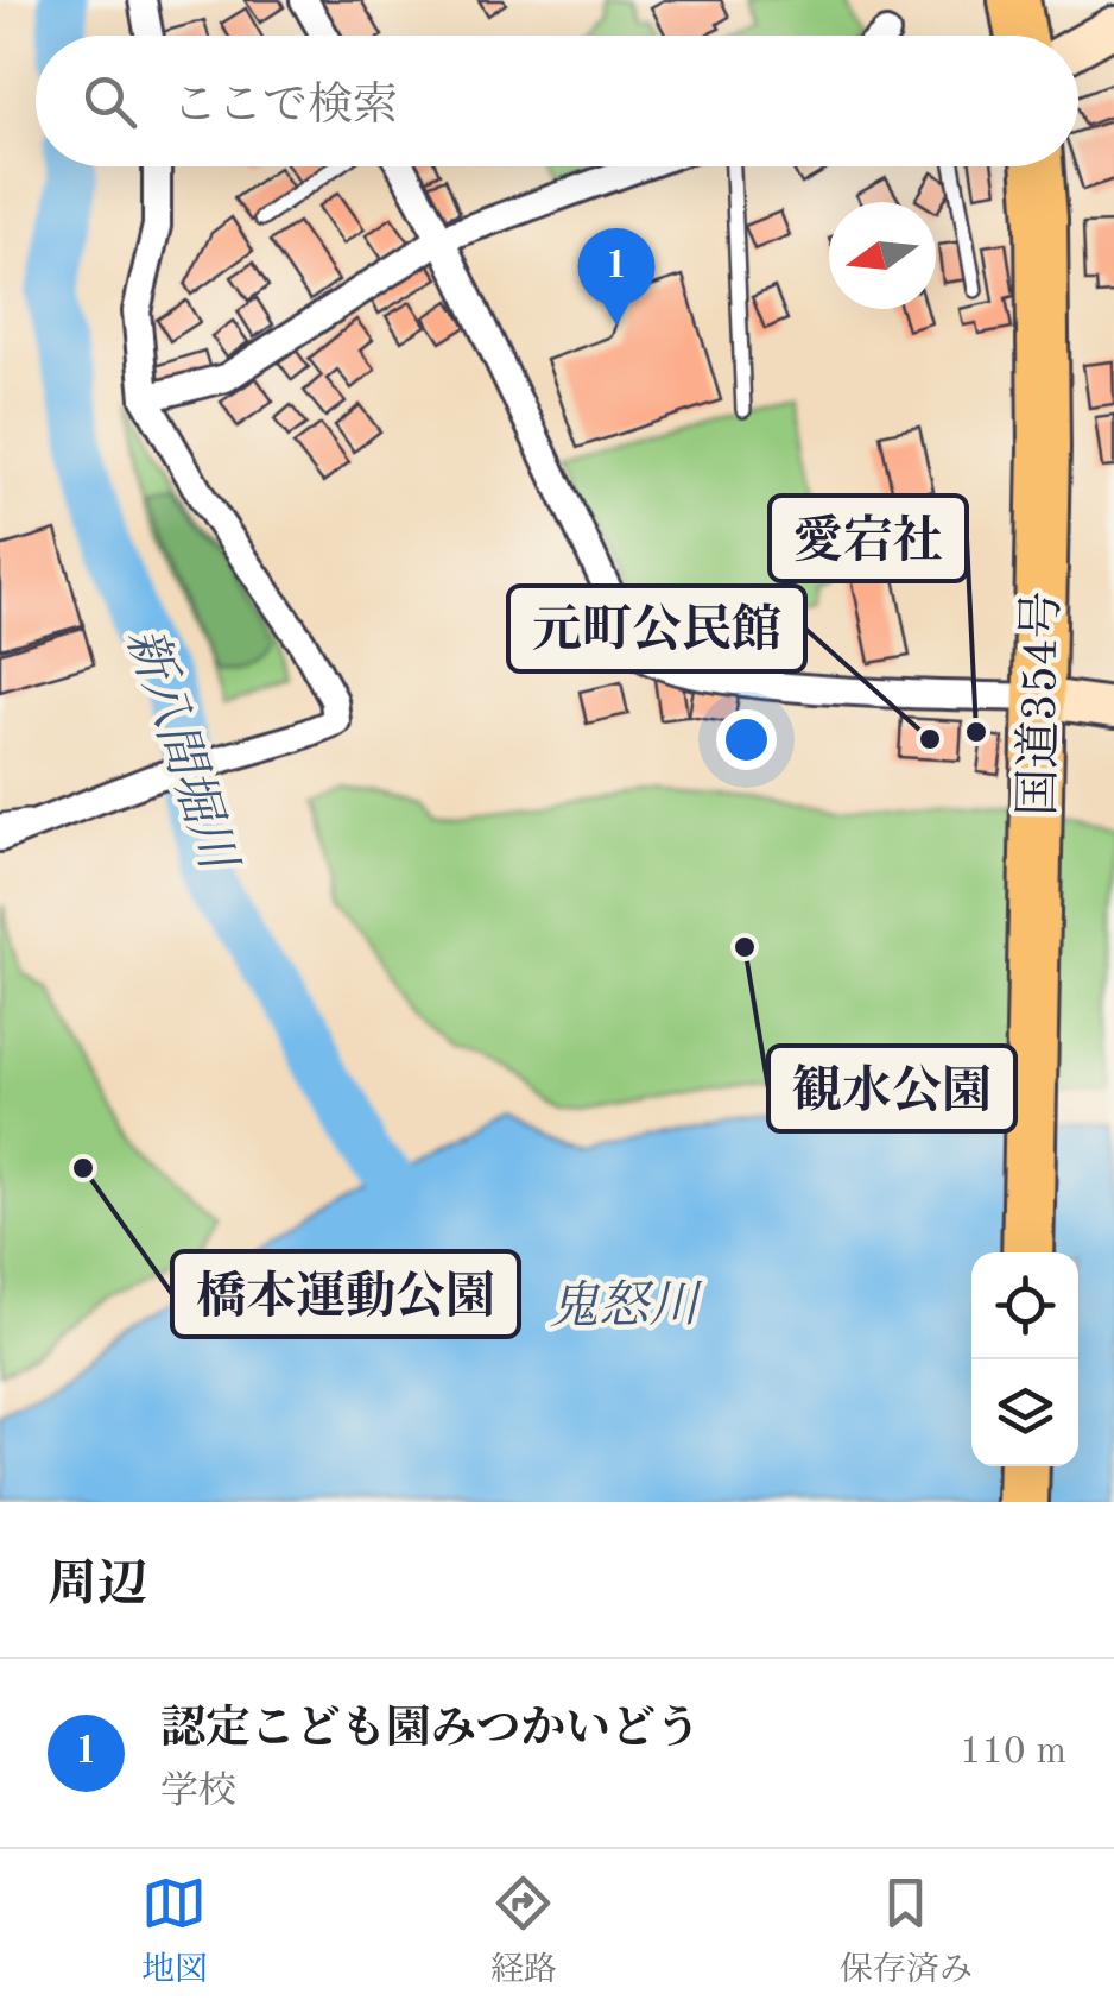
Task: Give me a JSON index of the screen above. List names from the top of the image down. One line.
{"streets":{"highway":["国道354号"]},"water":["新八間堀川","鬼怒川"],"places":["愛宕社","元町公民館","観水公園","橋本運動公園"],"north":"left","page":{"search":"ここで検索","pins":"1","heading":"周辺","list":[{"mark":"1","name":"認定こども園みつかいどう","note":"学校","value":"110 m"}],"nav":["地図","経路","保存済み"]}}
